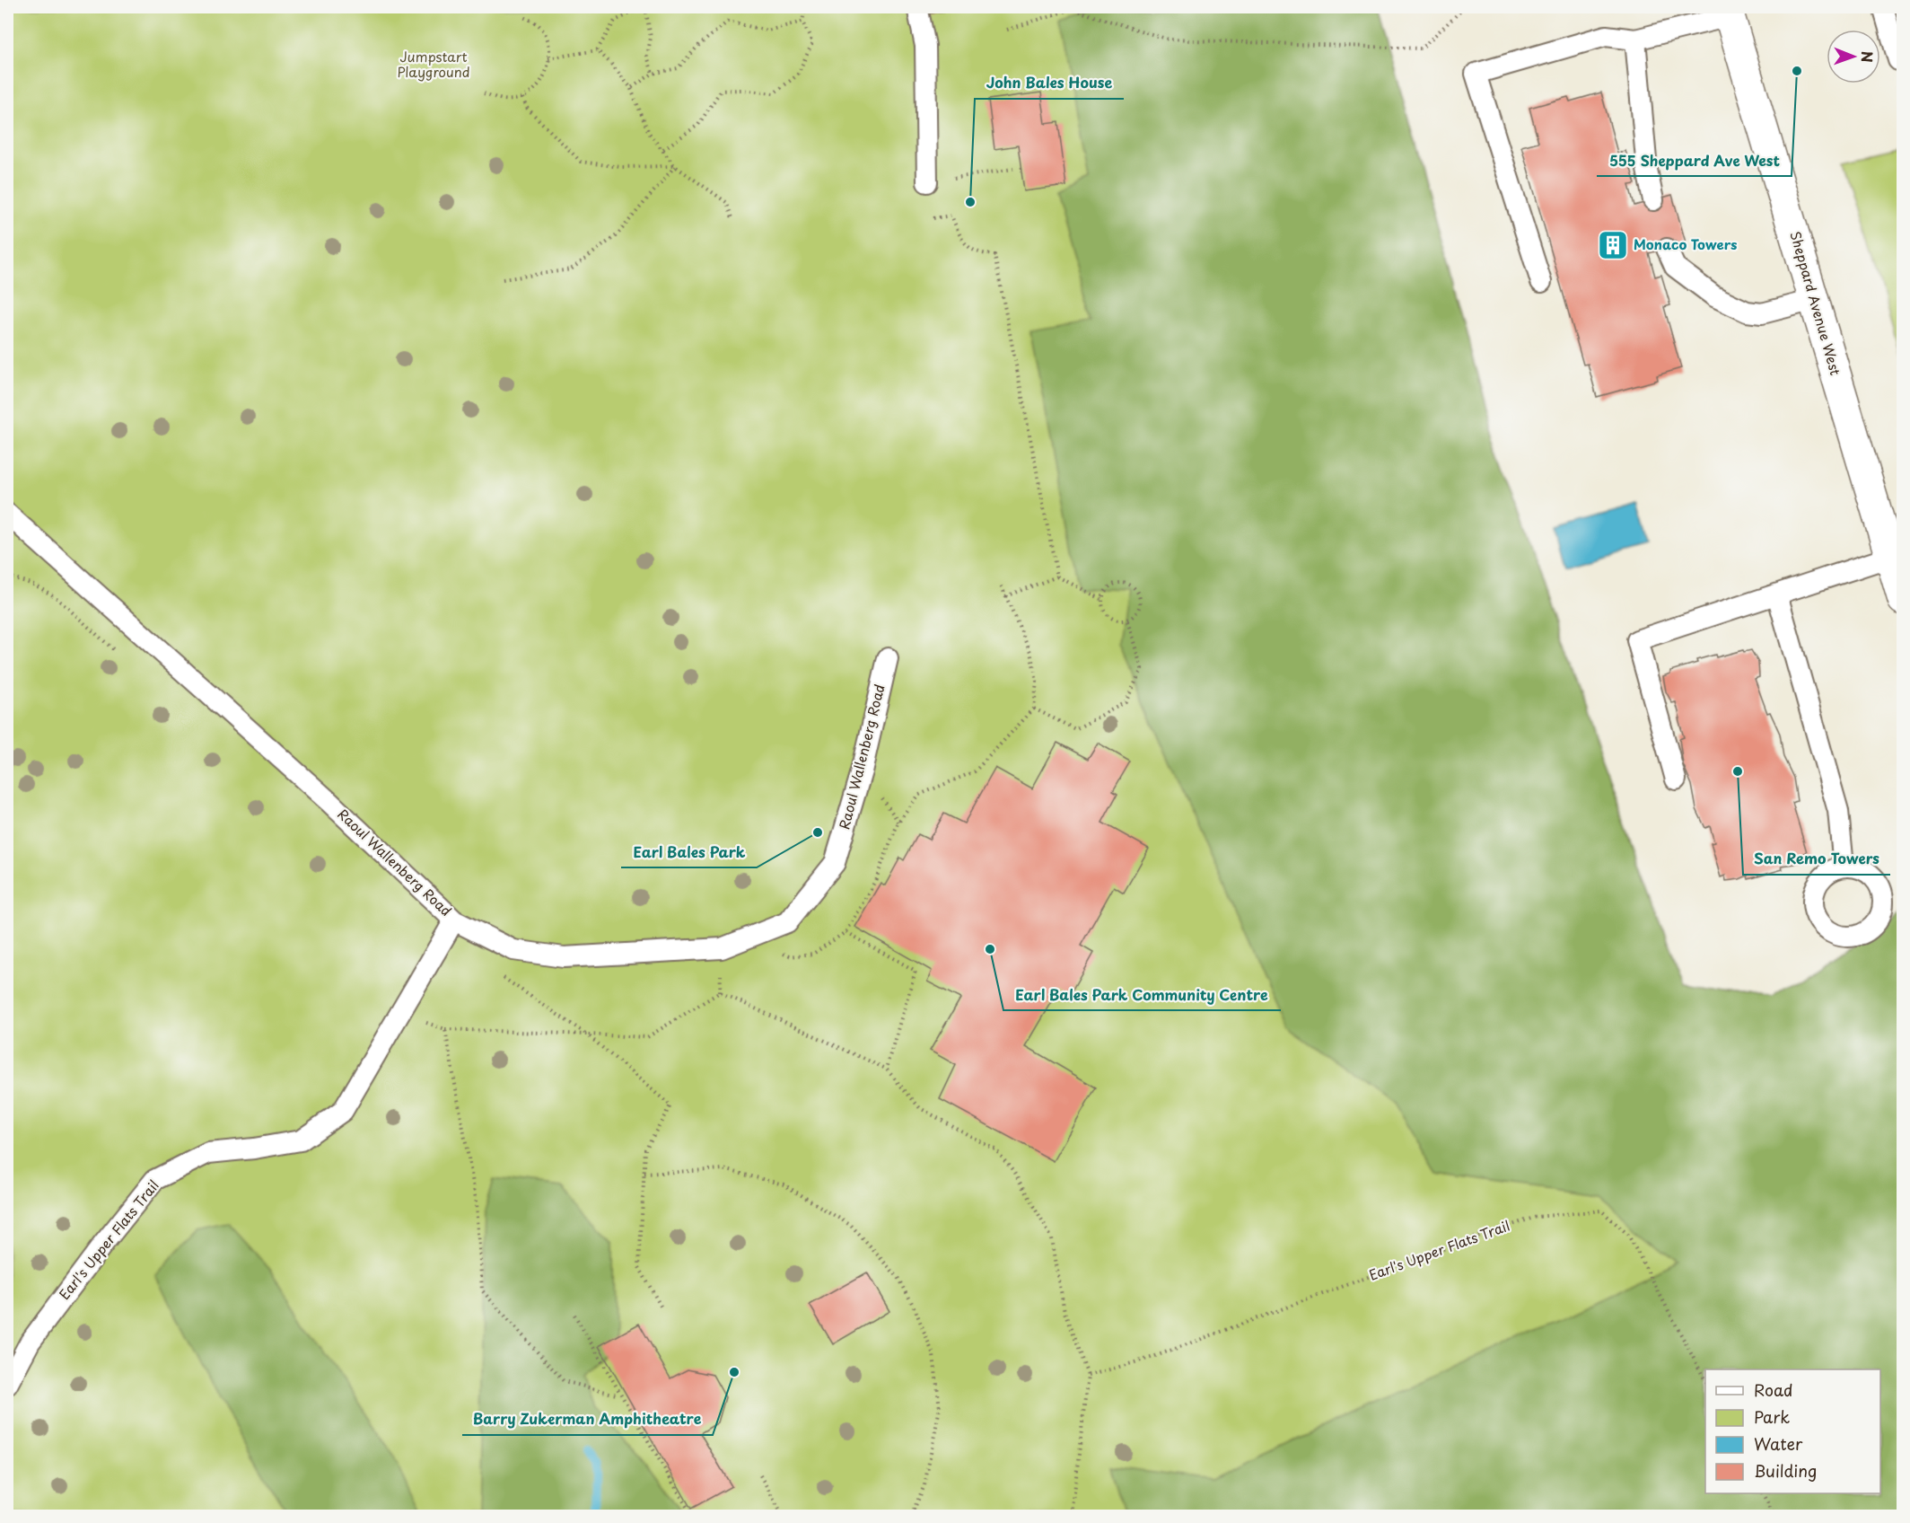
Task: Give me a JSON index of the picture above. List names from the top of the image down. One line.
{"streets":{"main road":["Sheppard Avenue West"],"lane":["Raoul Wallenberg Road","Earl's Upper Flats Trail"]},"crossings":[["Raoul Wallenberg Road","Earl's Upper Flats Trail"]],"parks":["Jumpstart Playground"],"places":{"other":["555 Sheppard Ave West","John Bales House","San Remo Towers","Earl Bales Park","Earl Bales Park Community Centre","Barry Zukerman Amphitheatre"],"building":["Monaco Towers"]},"legend":["Road","Park","Water","Building"],"north":"right"}
